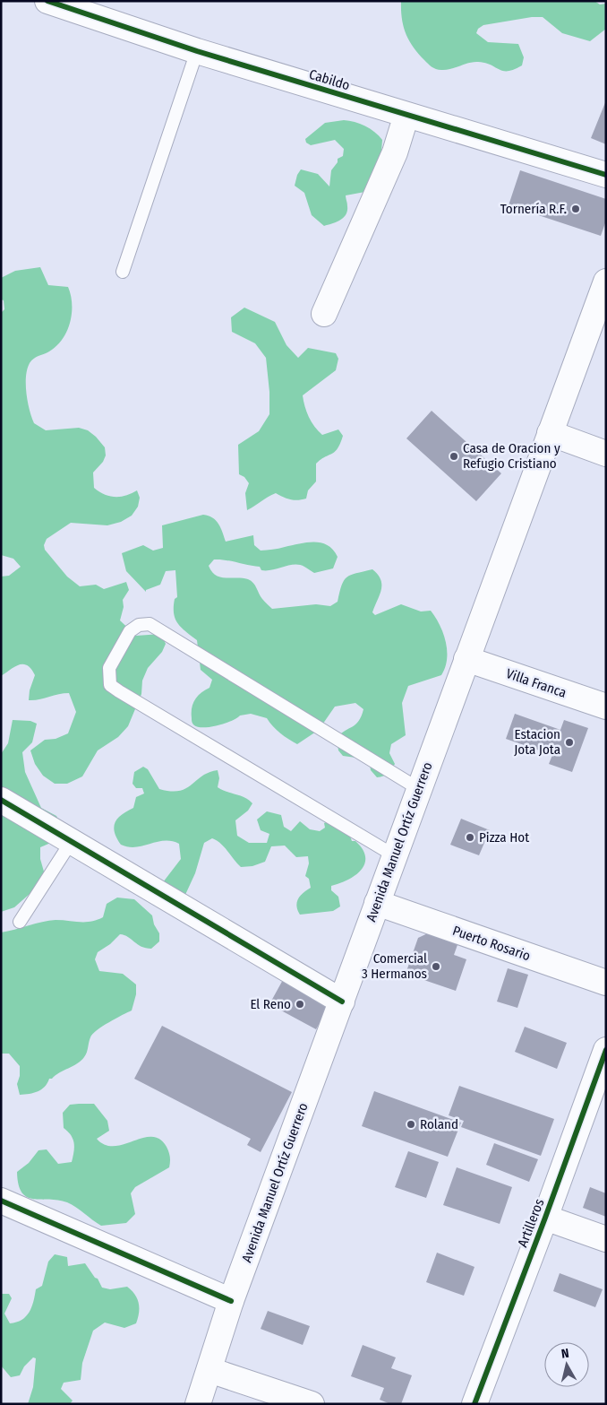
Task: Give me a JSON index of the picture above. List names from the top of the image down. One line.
{"streets":{"street":["Cabildo","Villa Franca","Avenida Manuel Ortíz Guerrero","Puerto Rosario","Artilleros"]},"crossings":[["Villa Franca","Avenida Manuel Ortíz Guerrero"],["Avenida Manuel Ortíz Guerrero","Puerto Rosario"]],"places":["Tornería R.F.","Casa de Oracion y Refugio Cristiano","Estacion Jota Jota","Pizza Hot","Comercial 3 Hermanos","El Reno","Roland"],"north":"top"}
